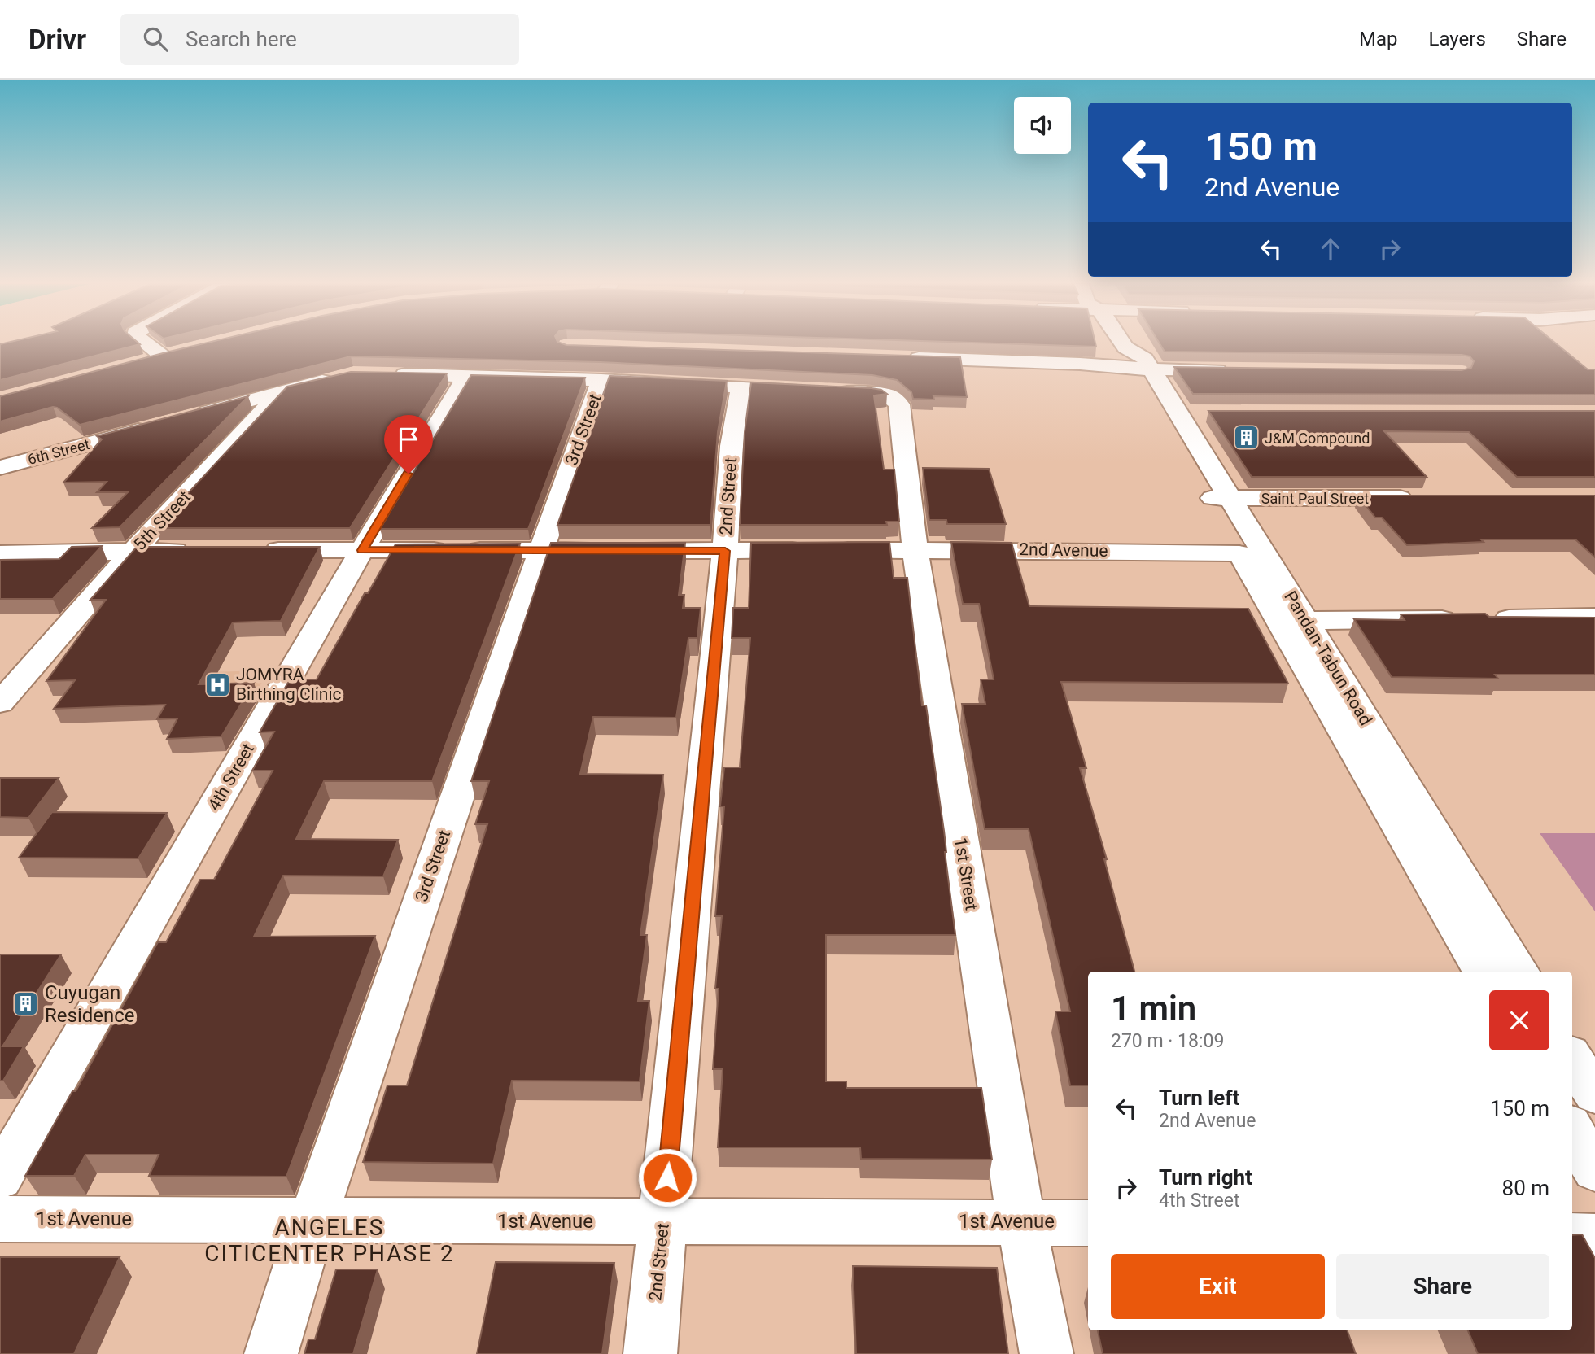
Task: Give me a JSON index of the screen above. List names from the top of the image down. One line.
{"streets":{"street":["3rd Street","6th Street","2nd Street","Saint Paul Street","5th Street","2nd Avenue","Pandan-Tabun Road","4th Street","1st Street","1st Avenue"]},"crossings":[["3rd Street","2nd Avenue"],["3rd Street","1st Avenue"],["2nd Street","2nd Avenue"],["2nd Street","1st Street"],["2nd Street","1st Avenue"],["Saint Paul Street","Pandan-Tabun Road"],["2nd Avenue","Pandan-Tabun Road"],["2nd Avenue","4th Street"],["2nd Avenue","1st Street"],["1st Street","1st Avenue"]],"districts":["ANGELES CITICENTER PHASE 2"],"places":{"building":["J&M Compound","Cuyugan Residence"],"hospital":["JOMYRA Birthing Clinic"]},"page":{"header":"Drivr","search":"Search here","nav":["Map","Layers","Share"],"turn":["150 m","2nd Avenue"],"heading":["1 min","270 m · 18:09"],"list":[{"name":"Turn left","note":"2nd Avenue","value":"150 m"},{"name":"Turn right","note":"4th Street","value":"80 m"}],"buttons":["Exit","Share"]}}
